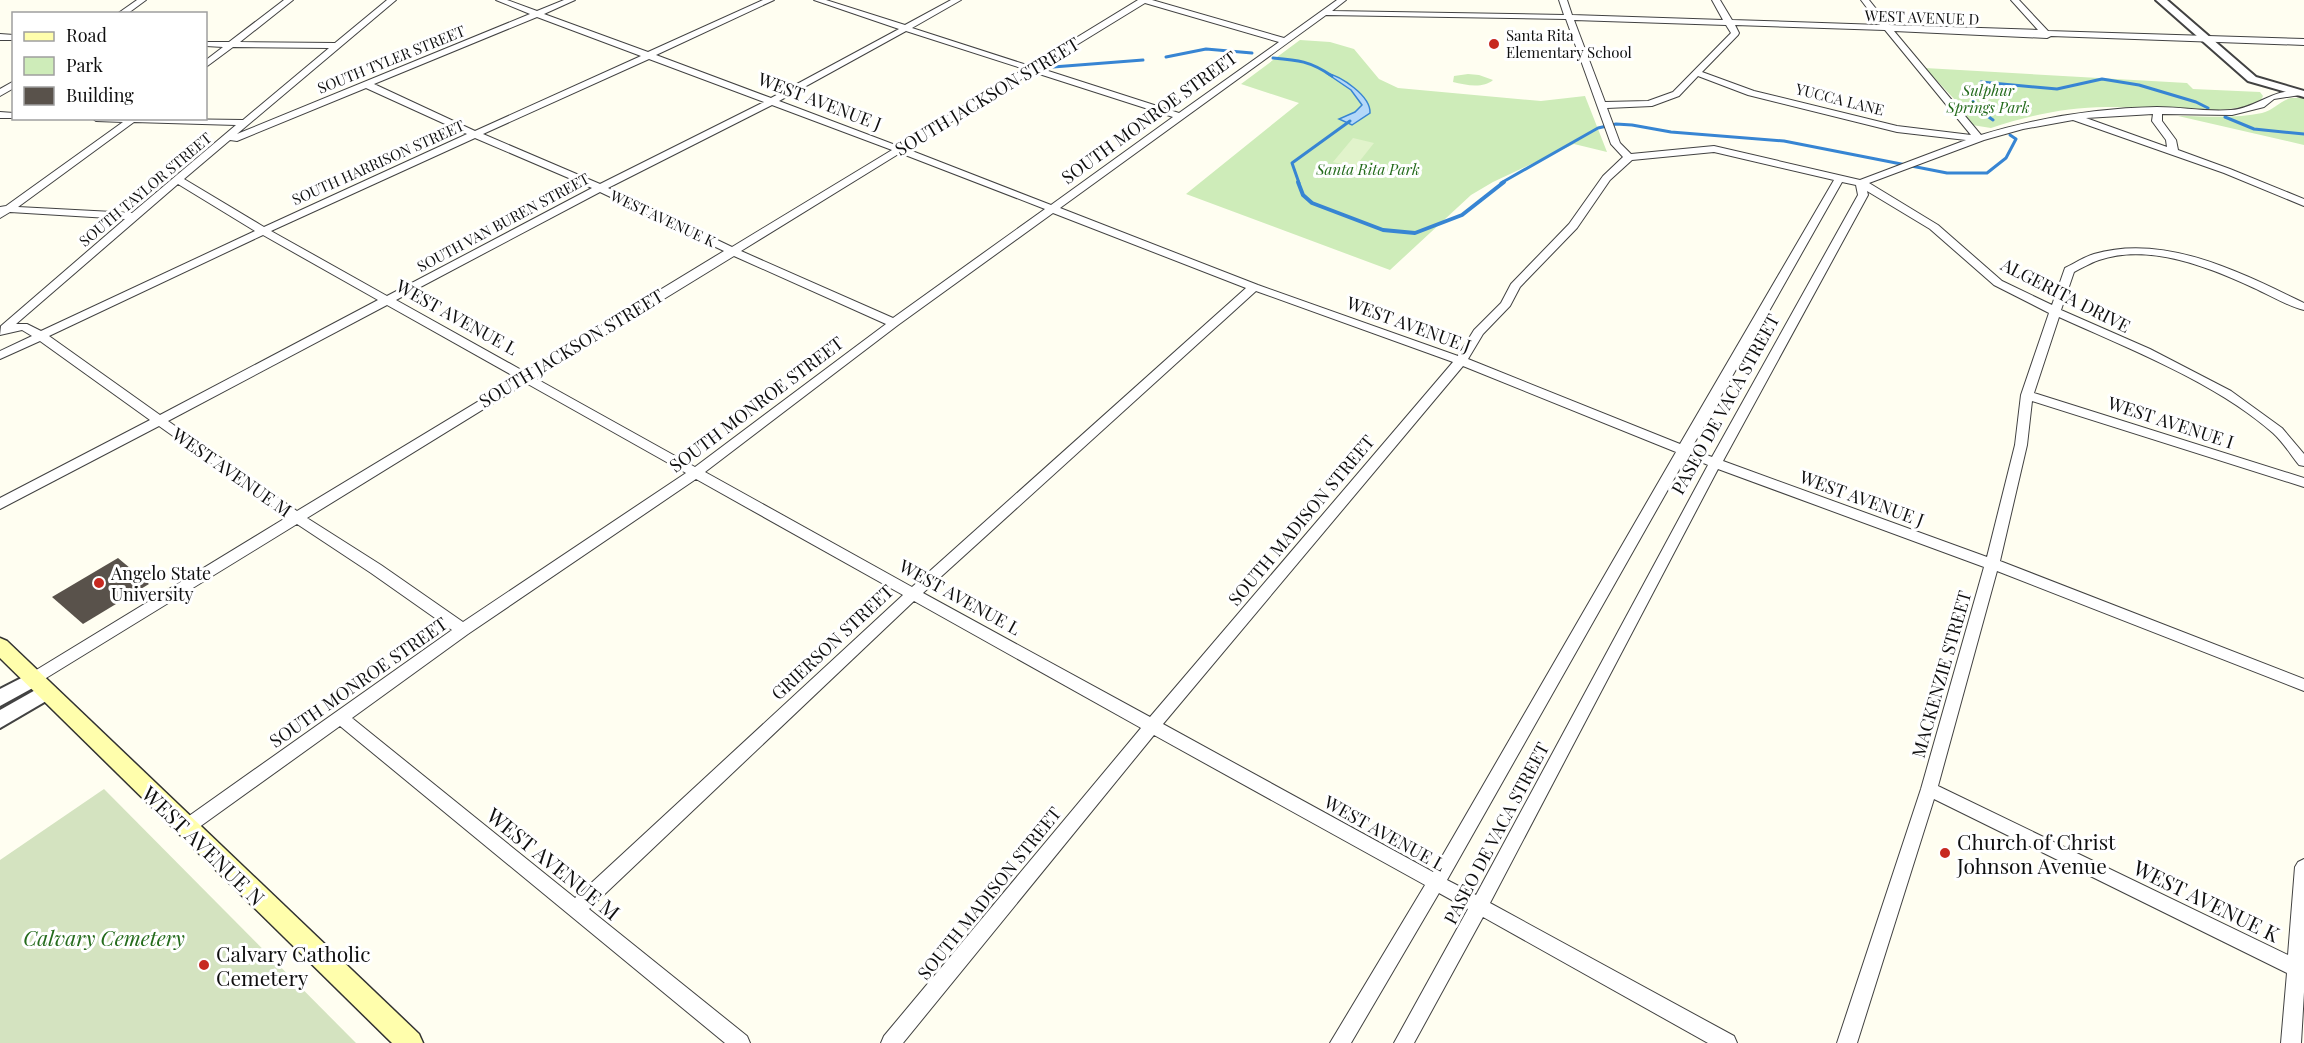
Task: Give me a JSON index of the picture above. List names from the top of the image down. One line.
{"streets":{"main road":["WEST AVENUE N"],"street":["WEST AVENUE D","SOUTH TYLER STREET","SOUTH JACKSON STREET","YUCCA LANE","WEST AVENUE J","SOUTH MONROE STREET","SOUTH HARRISON STREET","SOUTH TAYLOR STREET","WEST AVENUE K","SOUTH VAN BUREN STREET","ALGERITA DRIVE","WEST AVENUE L","PASEO DE VACA STREET","WEST AVENUE I","WEST AVENUE M","SOUTH MADISON STREET","GRIERSON STREET","MACKENZIE STREET"]},"crossings":[["WEST AVENUE D","SOUTH MONROE STREET"],["SOUTH TYLER STREET","WEST AVENUE J"],["SOUTH TYLER STREET","SOUTH TAYLOR STREET"],["SOUTH TYLER STREET","WEST AVENUE K"],["SOUTH JACKSON STREET","WEST AVENUE J"],["SOUTH JACKSON STREET","WEST AVENUE K"],["SOUTH JACKSON STREET","WEST AVENUE L"],["SOUTH JACKSON STREET","WEST AVENUE M"],["SOUTH JACKSON STREET","WEST AVENUE N"],["WEST AVENUE J","SOUTH MONROE STREET"],["WEST AVENUE J","SOUTH HARRISON STREET"],["WEST AVENUE J","SOUTH VAN BUREN STREET"],["WEST AVENUE J","PASEO DE VACA STREET"],["WEST AVENUE J","SOUTH MADISON STREET"],["WEST AVENUE J","GRIERSON STREET"],["WEST AVENUE J","MACKENZIE STREET"],["SOUTH MONROE STREET","WEST AVENUE K"],["SOUTH MONROE STREET","WEST AVENUE L"],["SOUTH MONROE STREET","WEST AVENUE M"],["SOUTH MONROE STREET","WEST AVENUE N"],["SOUTH HARRISON STREET","WEST AVENUE K"],["SOUTH HARRISON STREET","WEST AVENUE L"],["SOUTH HARRISON STREET","WEST AVENUE M"],["SOUTH TAYLOR STREET","WEST AVENUE L"],["SOUTH TAYLOR STREET","WEST AVENUE M"],["WEST AVENUE K","SOUTH VAN BUREN STREET"],["WEST AVENUE K","MACKENZIE STREET"],["SOUTH VAN BUREN STREET","WEST AVENUE L"],["SOUTH VAN BUREN STREET","WEST AVENUE M"],["ALGERITA DRIVE","PASEO DE VACA STREET"],["ALGERITA DRIVE","SOUTH MADISON STREET"],["ALGERITA DRIVE","MACKENZIE STREET"],["WEST AVENUE L","PASEO DE VACA STREET"],["WEST AVENUE L","SOUTH MADISON STREET"],["WEST AVENUE L","GRIERSON STREET"],["WEST AVENUE I","MACKENZIE STREET"],["WEST AVENUE M","GRIERSON STREET"]],"parks":["Sulphur Springs Park","Santa Rita Park","Calvary Cemetery"],"places":["Santa Rita Elementary School","Angelo State University","Church of Christ Johnson Avenue","Calvary Catholic Cemetery"],"legend":["Road","Park","Building"]}
